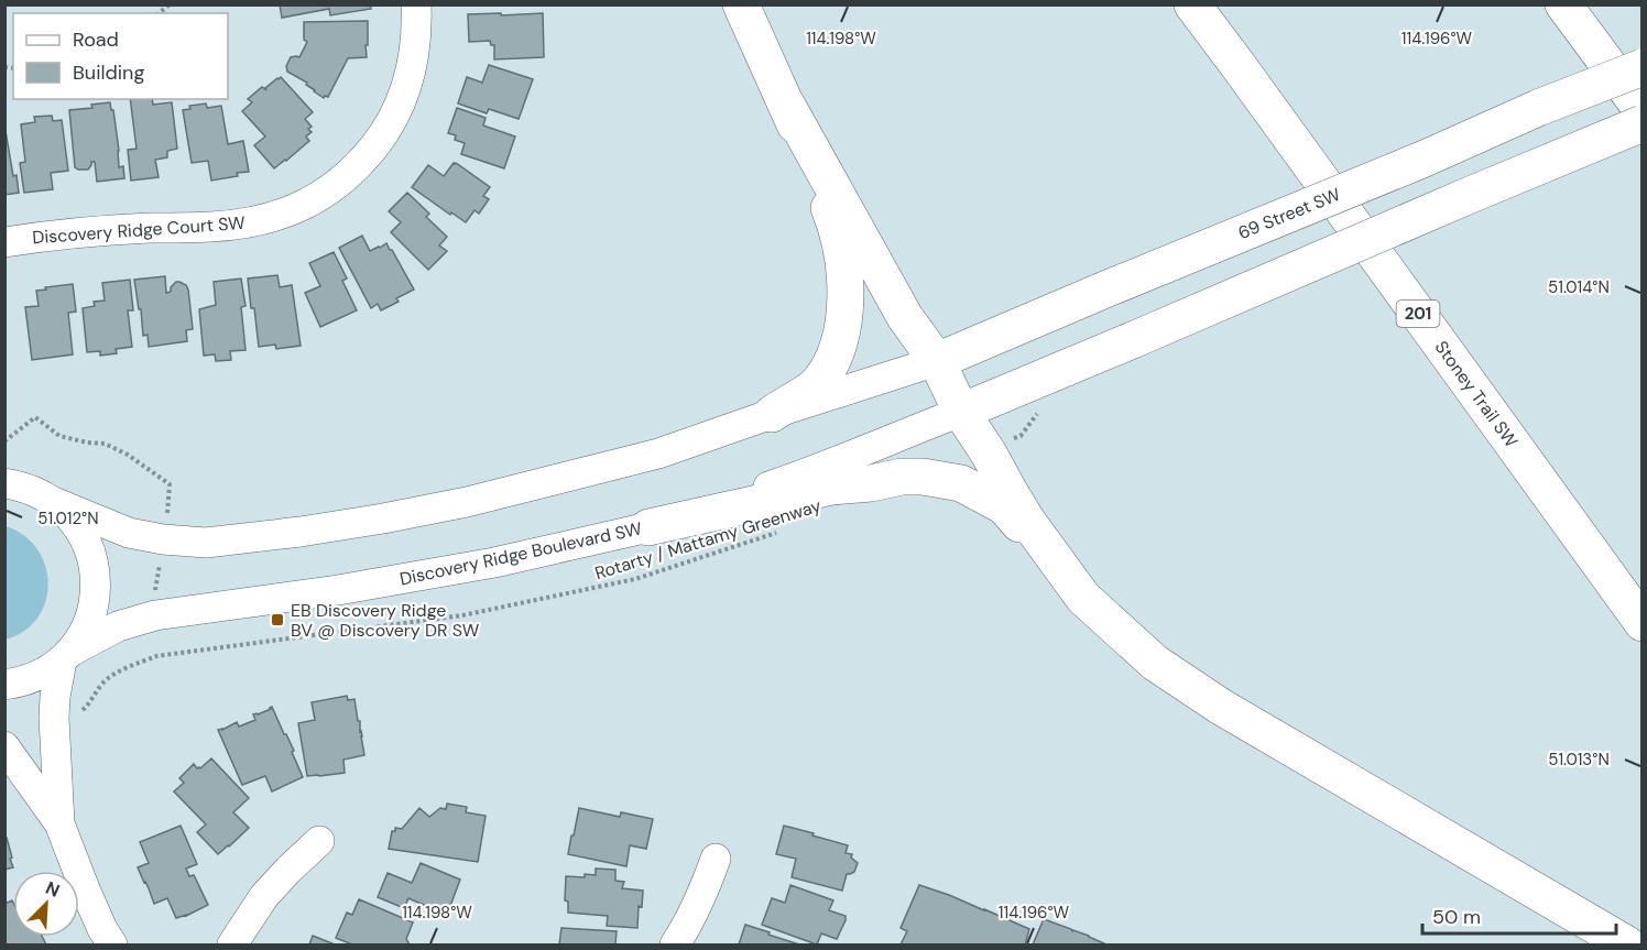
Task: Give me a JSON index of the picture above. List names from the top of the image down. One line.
{"streets":{"main road":["69 Street SW","201","Stoney Trail SW"],"street":["Discovery Ridge Court SW","Discovery Ridge Boulevard SW"],"path":["Rotarty / Mattamy Greenway"]},"places":{"transit":["EB Discovery Ridge BV @ Discovery DR SW"]},"legend":["Road","Building"],"scale_bar":"50 m","north":"top right","coordinates":["114.198°W","114.196°W","51.014°N","51.012°N","51.013°N"]}
